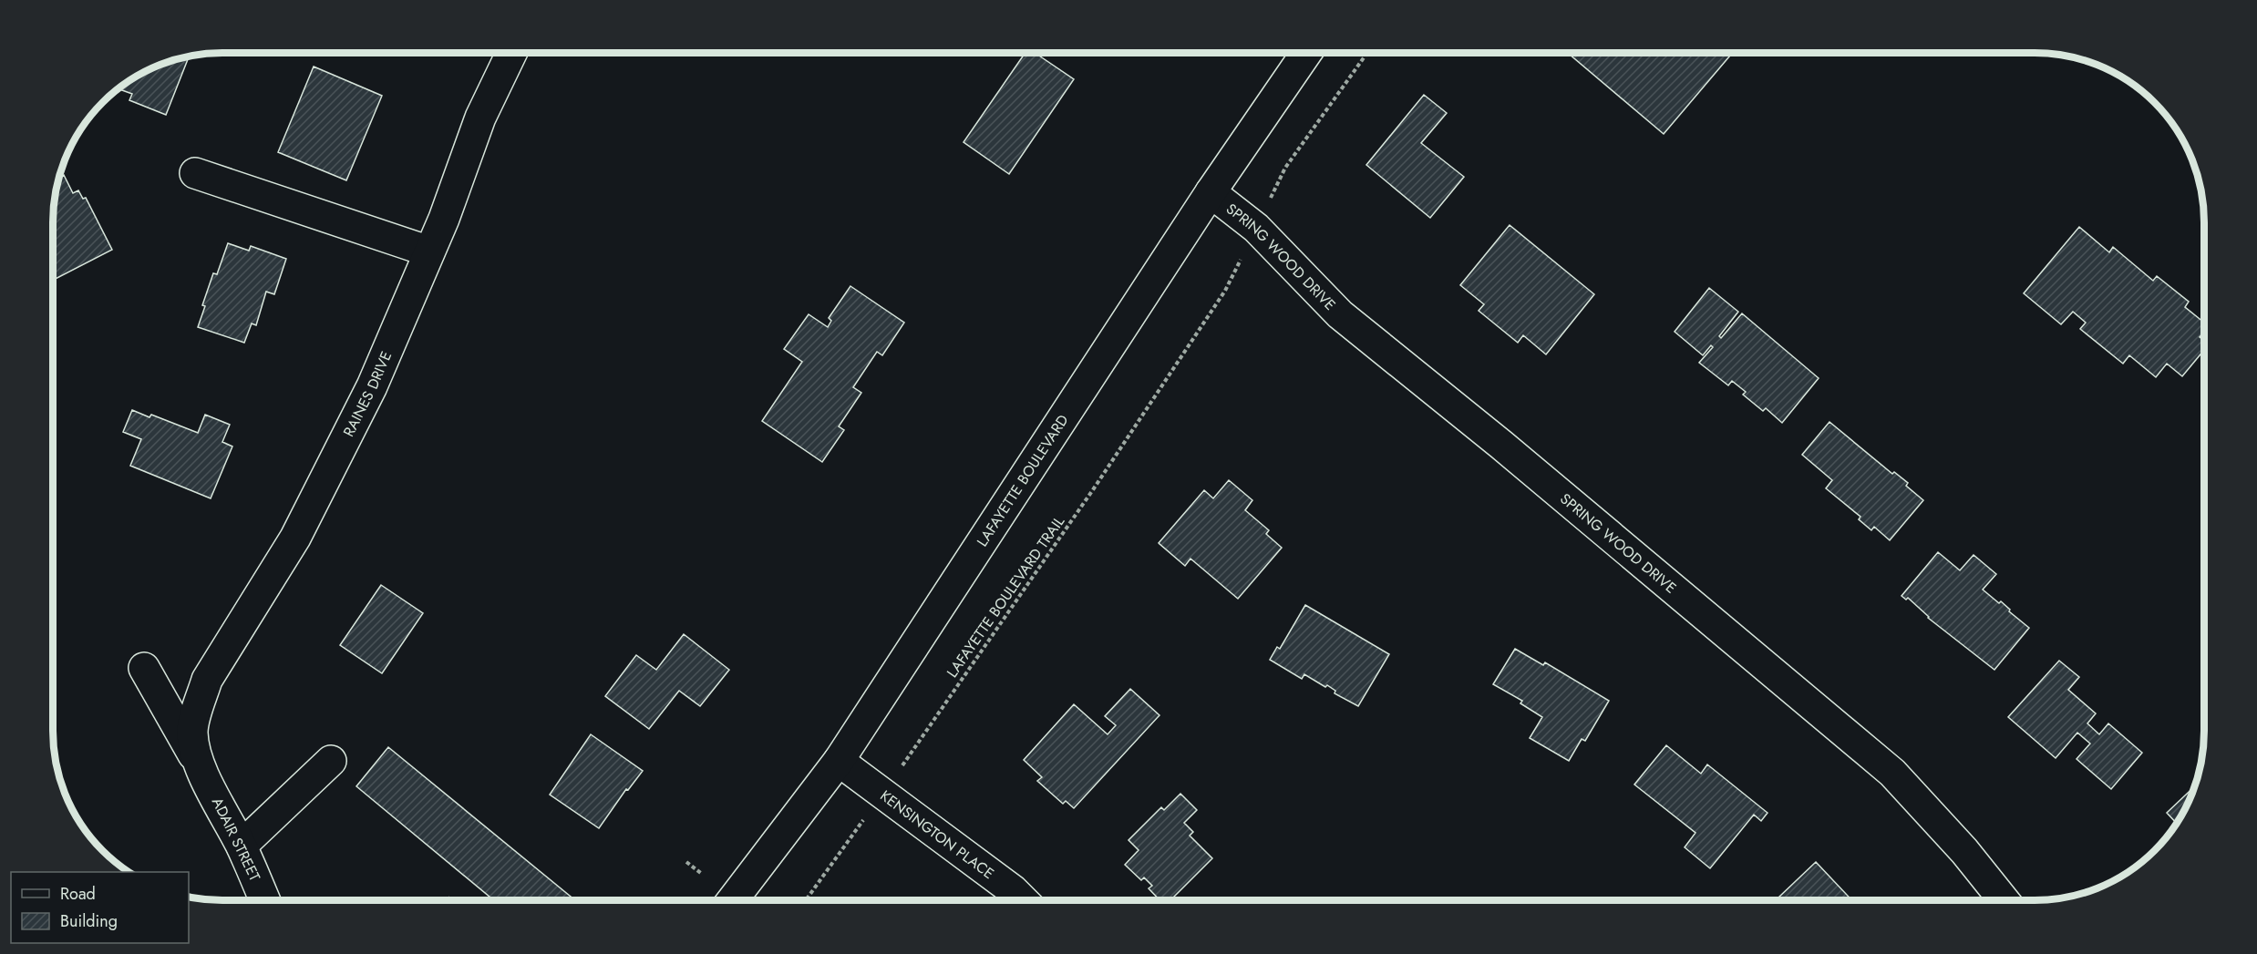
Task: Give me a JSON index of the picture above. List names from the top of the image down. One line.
{"streets":{"street":["SPRING WOOD DRIVE","RAINES DRIVE","LAFAYETTE BOULEVARD","KENSINGTON PLACE","ADAIR STREET"],"path":["LAFAYETTE BOULEVARD TRAIL"]},"crossings":[["SPRING WOOD DRIVE","LAFAYETTE BOULEVARD"],["RAINES DRIVE","ADAIR STREET"],["LAFAYETTE BOULEVARD","KENSINGTON PLACE"],["LAFAYETTE BOULEVARD TRAIL","KENSINGTON PLACE"]],"legend":["Road","Building"]}
